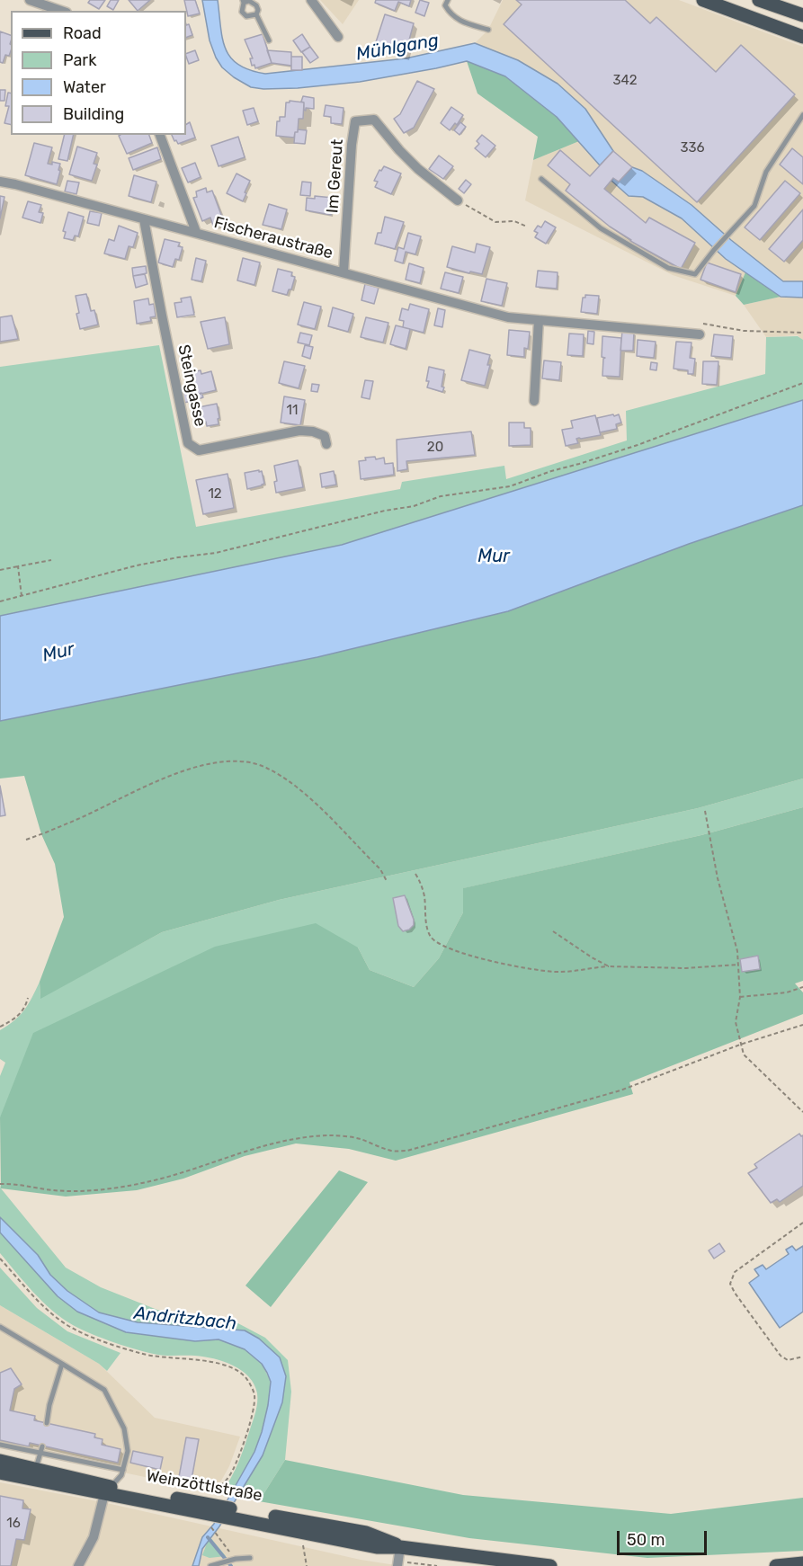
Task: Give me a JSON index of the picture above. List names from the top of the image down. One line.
{"streets":{"main road":["Weinzöttlstraße"],"street":["Im Gereut","Fischeraustraße","Steingasse"]},"crossings":[["Im Gereut","Fischeraustraße"],["Fischeraustraße","Steingasse"]],"water":["Mühlgang","Mur","Andritzbach"],"house_numbers":["342","336","11","20","12","16"],"legend":["Road","Park","Water","Building"],"scale_bar":"50 m"}
